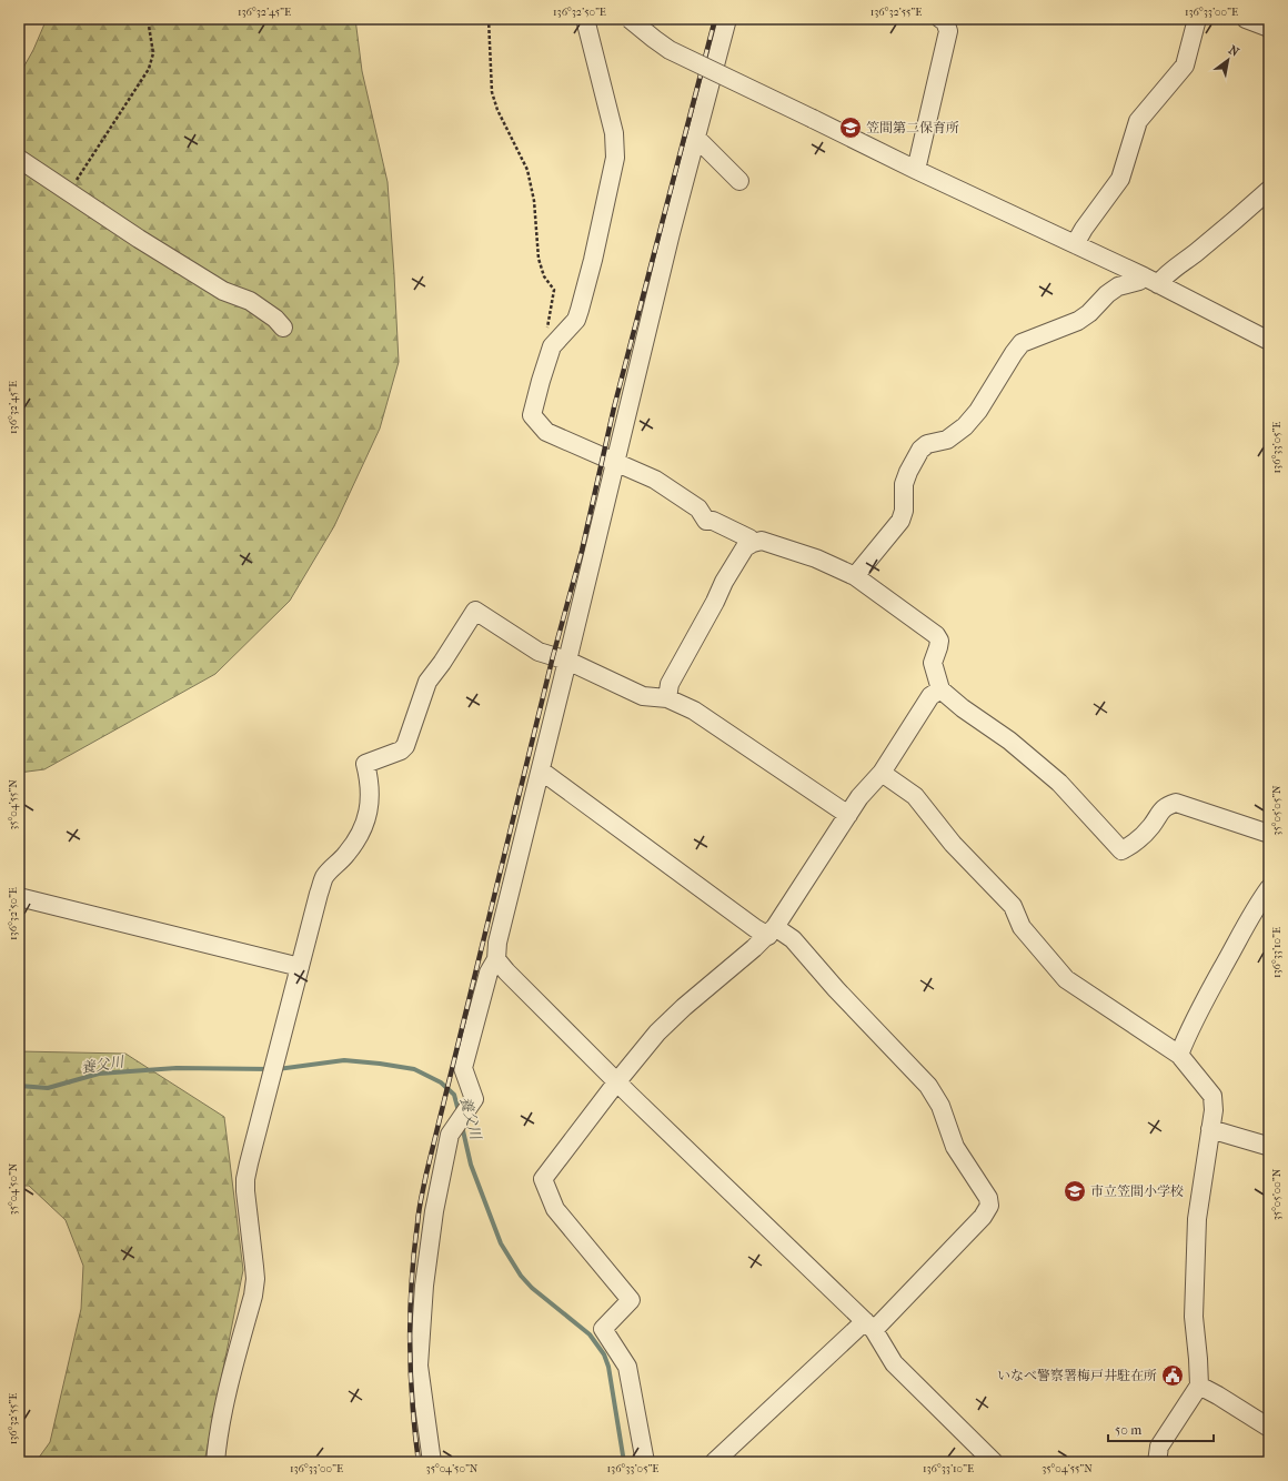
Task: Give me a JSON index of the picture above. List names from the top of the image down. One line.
{"water":["養父川"],"places":{"school or university":["笠間第二保育所","市立笠間小学校"],"public building":["いなべ警察署梅戸井駐在所"]},"scale_bar":"50 m","north":"top right","coordinates":["136°32'45\"E","136°32'50\"E","136°32'55\"E","136°33'00\"E","136°33'05\"E","35°04'55\"N","35°05'05\"N","136°33'10\"E","35°04'50\"N","35°05'00\"N"]}
